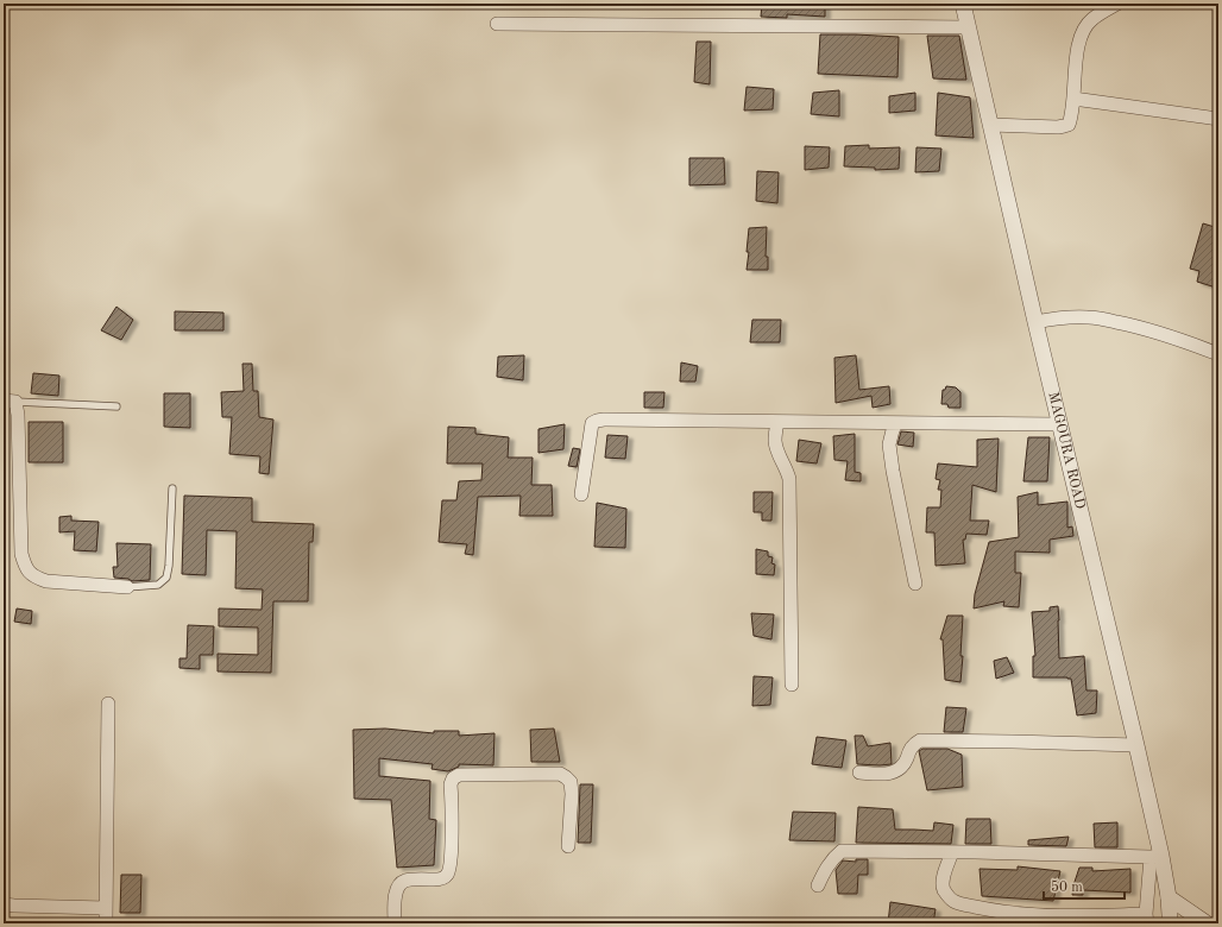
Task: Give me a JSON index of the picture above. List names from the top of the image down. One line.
{"streets":{"street":["MAGOURA ROAD"]},"scale_bar":"50 m"}
